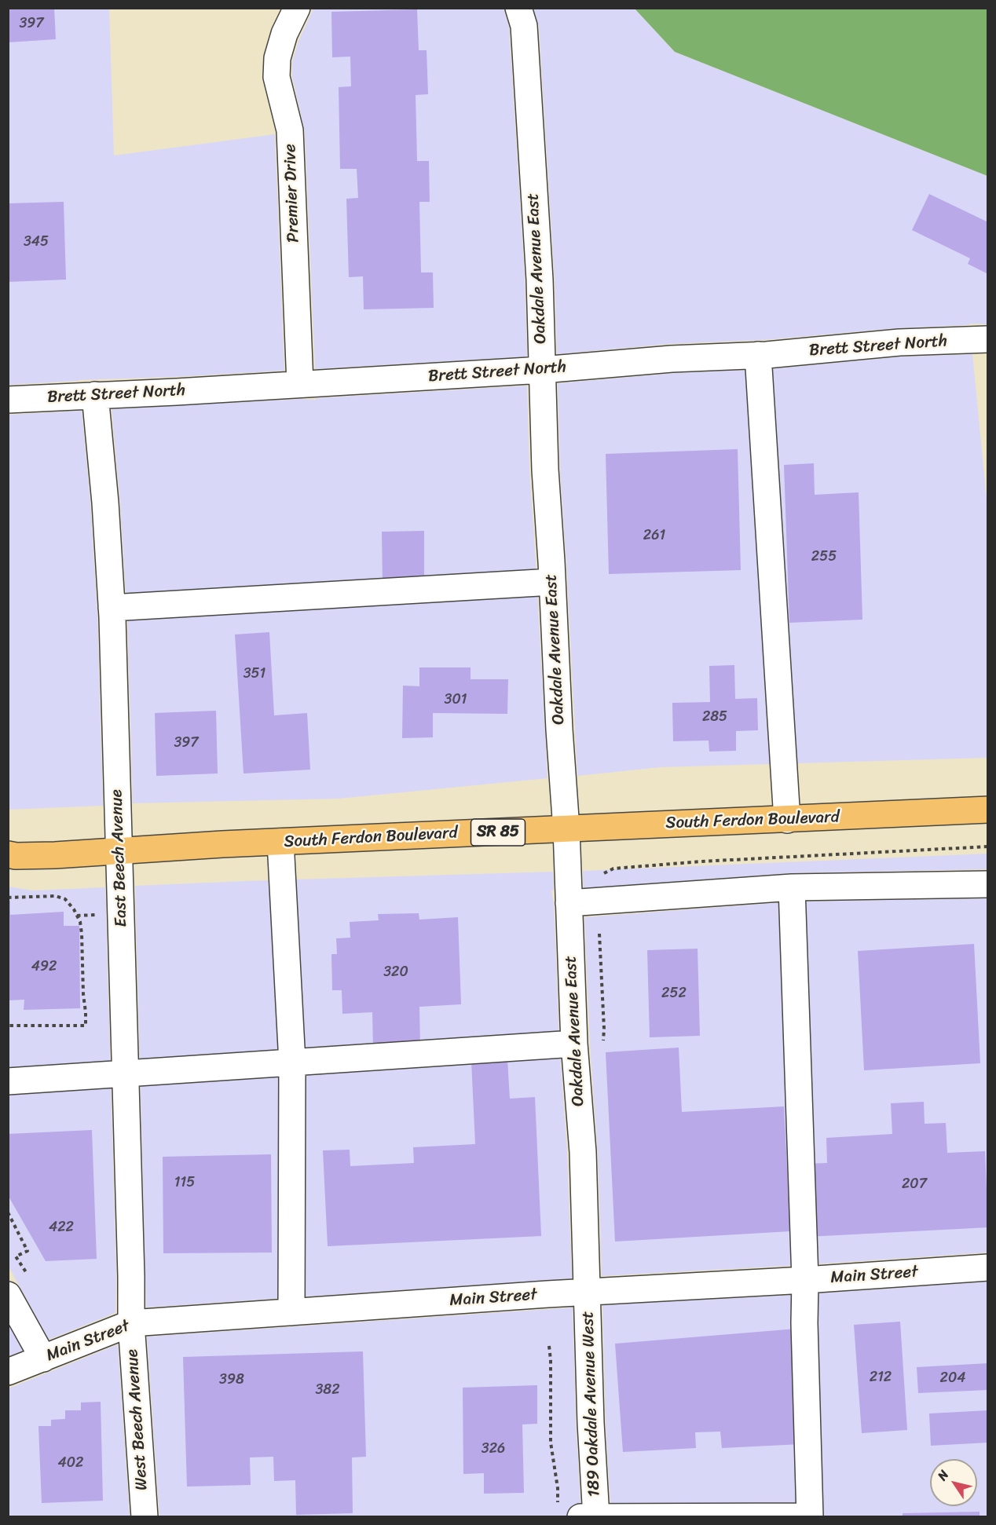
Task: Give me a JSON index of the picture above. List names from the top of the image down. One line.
{"streets":{"main road":["South Ferdon Boulevard","SR 85"],"street":["Premier Drive","Oakdale Avenue East","Brett Street North","East Beech Avenue","Main Street","189 Oakdale Avenue West","West Beech Avenue"]},"crossings":[["Premier Drive","Brett Street North"],["Oakdale Avenue East","Brett Street North"],["Oakdale Avenue East","South Ferdon Boulevard"],["Oakdale Avenue East","Main Street"],["Oakdale Avenue East","189 Oakdale Avenue West"],["Brett Street North","East Beech Avenue"],["South Ferdon Boulevard","East Beech Avenue"],["East Beech Avenue","Main Street"],["East Beech Avenue","West Beech Avenue"],["Main Street","189 Oakdale Avenue West"],["Main Street","West Beech Avenue"]],"house_numbers":["397","345","261","255","351","301","285","397","492","320","252","115","207","422","212","204","398","382","326","402"],"north":"top left"}
